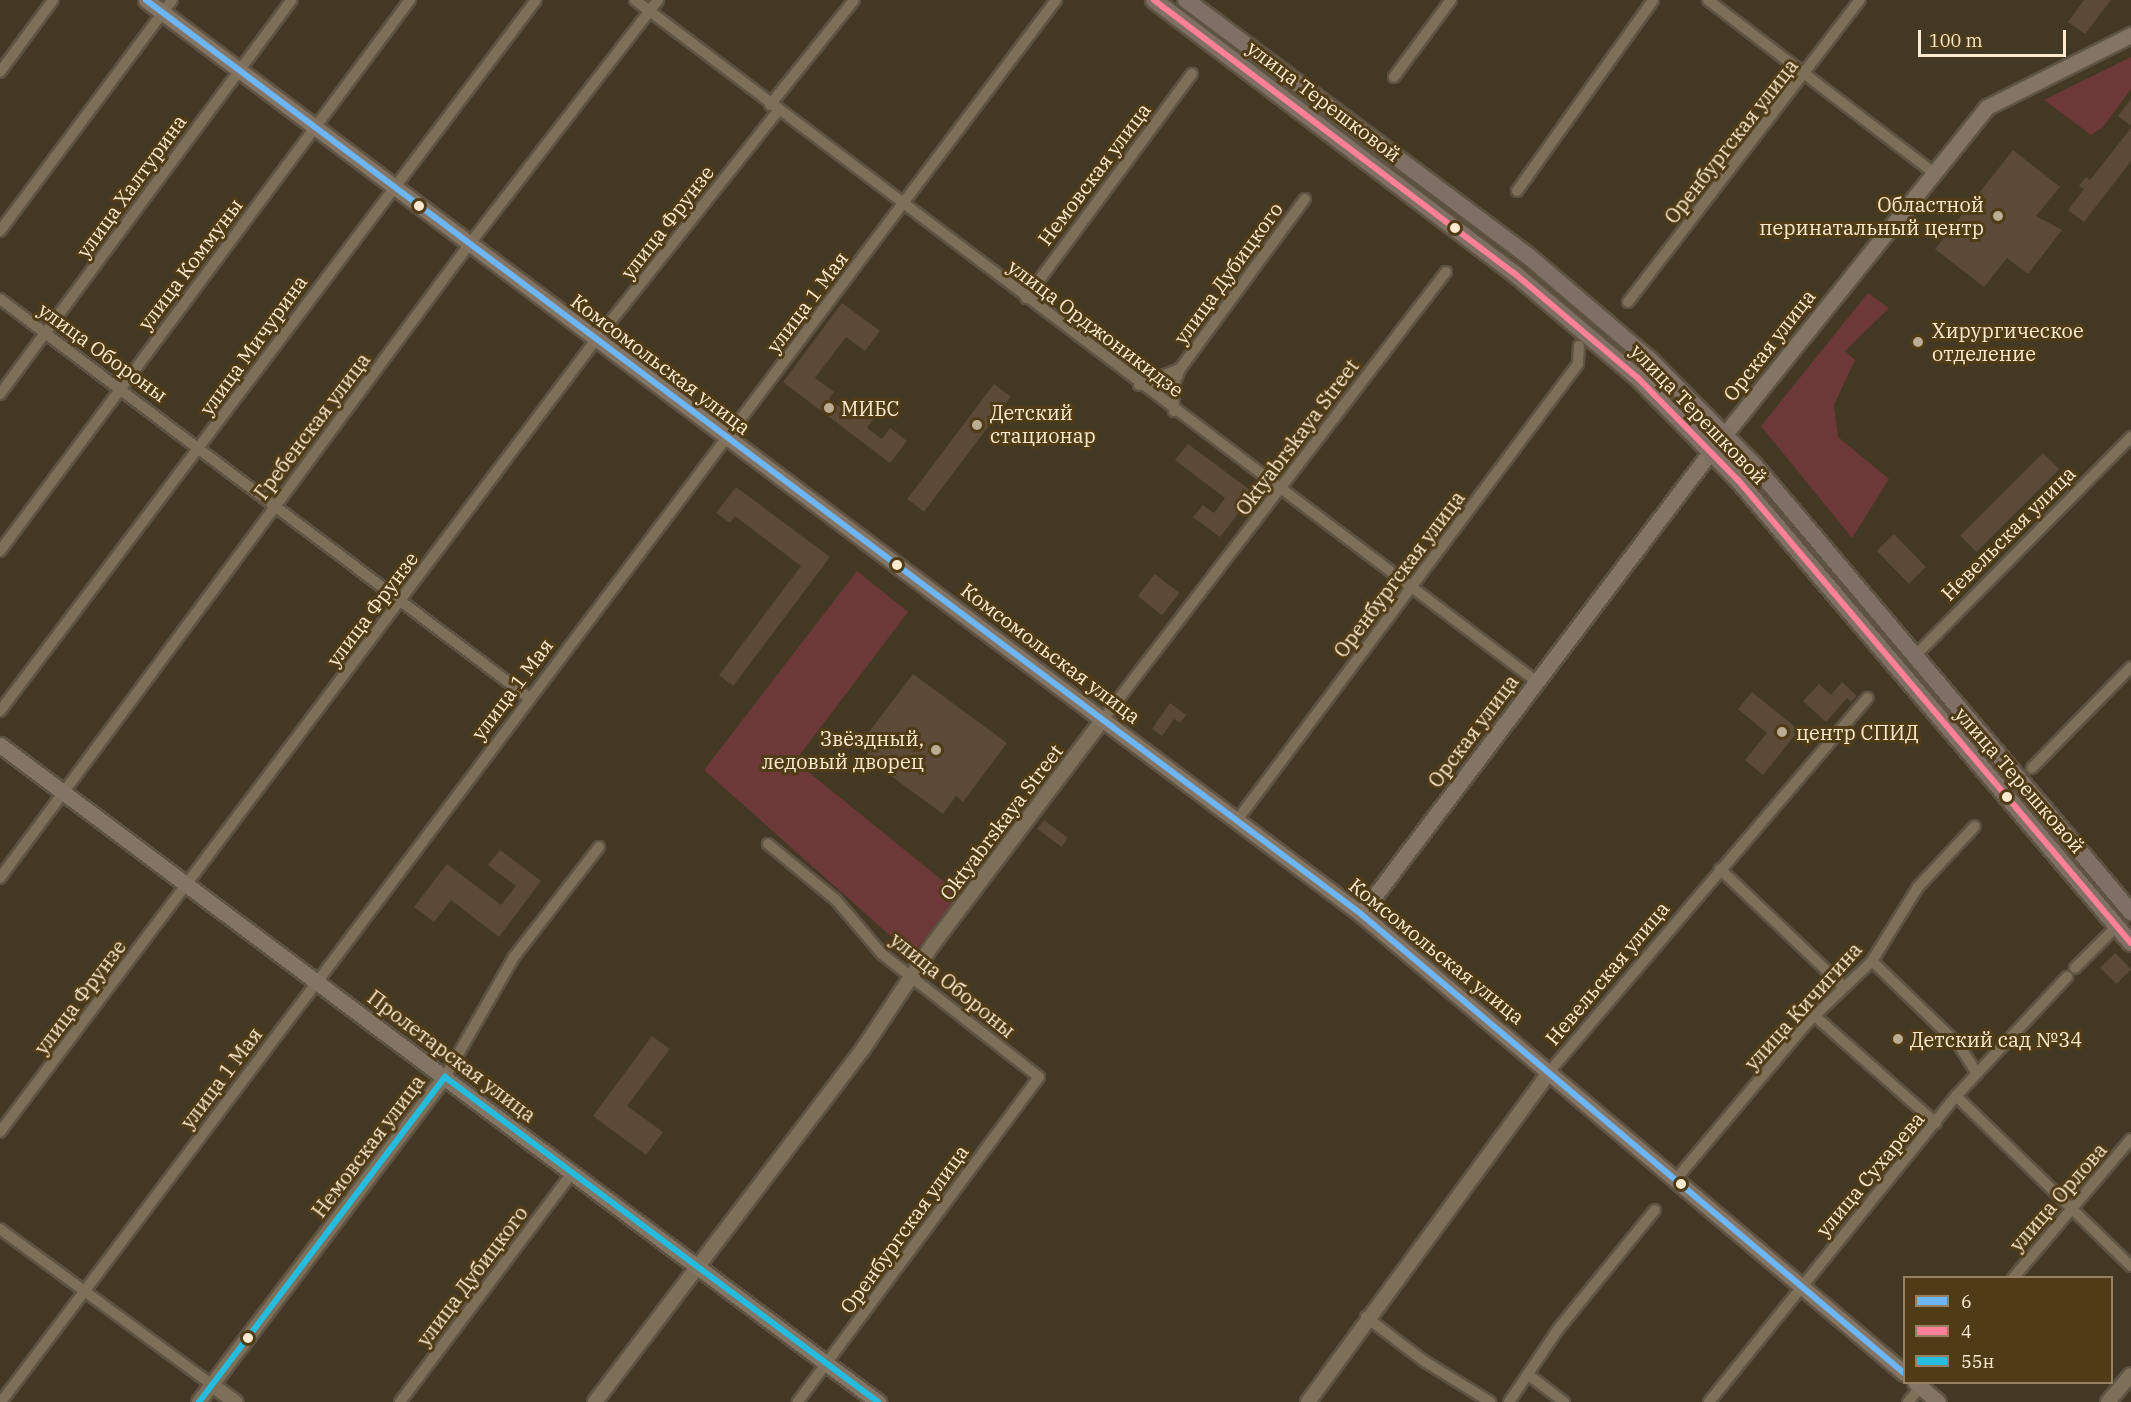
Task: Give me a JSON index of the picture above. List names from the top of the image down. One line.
{"streets":{"main road":["улица Терешковой","Орская улица","Комсомольская улица","Пролетарская улица"],"street":["Оренбургская улица","Немовская улица","улица Халтурина","улица Фрунзе","улица Коммуны","улица Дубицкого","улица 1 Мая","улица Орджоникидзе","улица Мичурина","улица Обороны","Гребенская улица","Oktyabrskaya Street","Невельская улица","улица Кичигина","улица Сухарева","улица Орлова"]},"crossings":[["улица Терешковой","Орская улица"],["улица Терешковой","Невельская улица"],["Оренбургская улица","улица Орджоникидзе"],["Оренбургская улица","улица Обороны"],["Оренбургская улица","Комсомольская улица"],["Оренбургская улица","Пролетарская улица"],["Немовская улица","улица Орджоникидзе"],["Немовская улица","Пролетарская улица"],["улица Халтурина","улица Обороны"],["улица Халтурина","Комсомольская улица"],["улица Фрунзе","улица Орджоникидзе"],["улица Фрунзе","улица Обороны"],["улица Фрунзе","Комсомольская улица"],["улица Фрунзе","Пролетарская улица"],["улица Коммуны","улица Обороны"],["улица Коммуны","Комсомольская улица"],["улица Дубицкого","улица Орджоникидзе"],["улица Дубицкого","Пролетарская улица"],["улица 1 Мая","улица Орджоникидзе"],["улица 1 Мая","улица Обороны"],["улица 1 Мая","Комсомольская улица"],["улица 1 Мая","Пролетарская улица"],["улица Орджоникидзе","Орская улица"],["улица Орджоникидзе","Гребенская улица"],["улица Орджоникидзе","Oktyabrskaya Street"],["улица Мичурина","улица Обороны"],["улица Мичурина","Комсомольская улица"],["Орская улица","Комсомольская улица"],["улица Обороны","Гребенская улица"],["улица Обороны","Oktyabrskaya Street"],["Комсомольская улица","Гребенская улица"],["Комсомольская улица","Oktyabrskaya Street"],["Комсомольская улица","Невельская улица"],["Комсомольская улица","улица Кичигина"],["Комсомольская улица","улица Сухарева"],["Гребенская улица","Пролетарская улица"],["Oktyabrskaya Street","Пролетарская улица"]],"places":["Областной перинатальный центр","Хирургическое отделение","МИБС","Детский стационар","центр СПИД","Звёздный, ледовый дворец","Детский сад №34"],"lines":["transit line 6","transit line 4","transit line 55н"],"legend":["6","4","55н"],"scale_bar":"100 m"}
